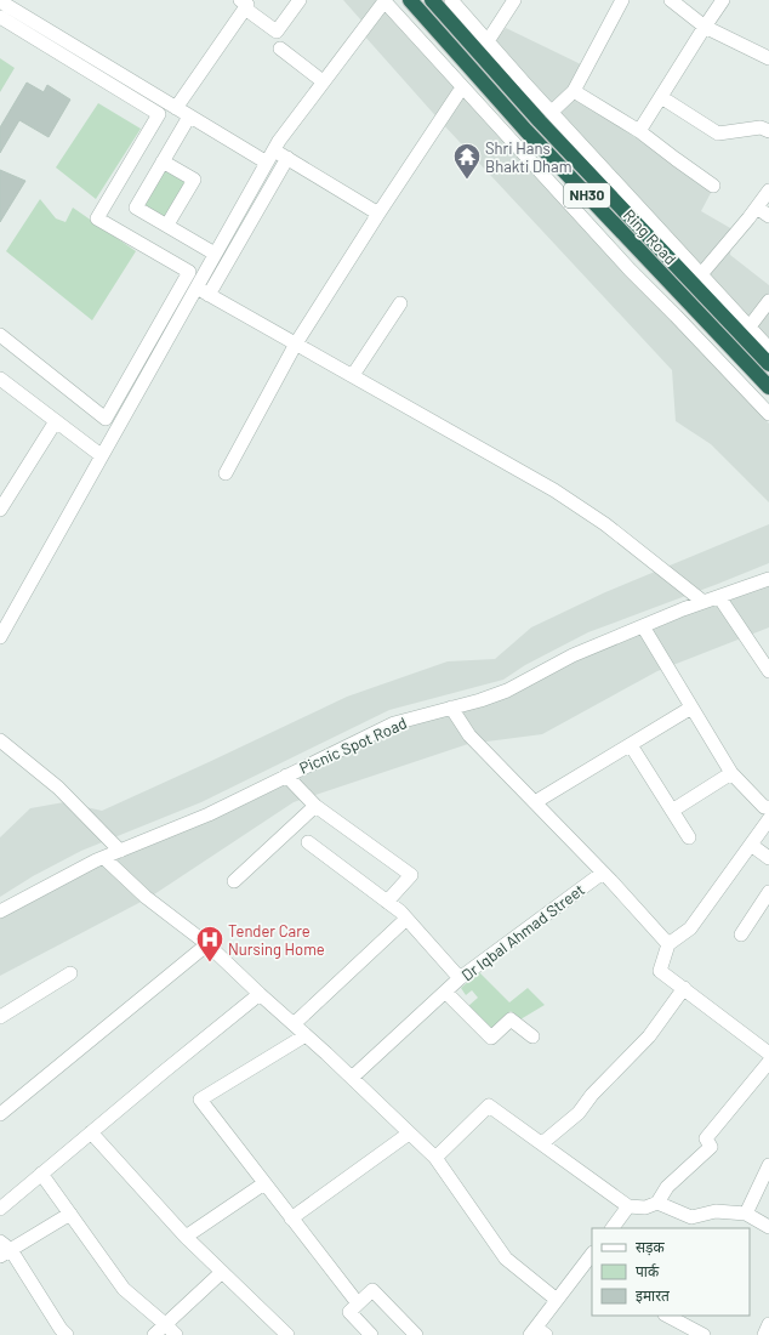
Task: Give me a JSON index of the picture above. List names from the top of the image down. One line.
{"streets":{"highway":["NH30","Ring Road"],"street":["Picnic Spot Road","Dr Iqbal Ahmad Street"]},"places":{"temple":["Shri Hans Bhakti Dham"],"hospital":["Tender Care Nursing Home"]},"legend":["सड़क","पार्क","इमारत"]}
